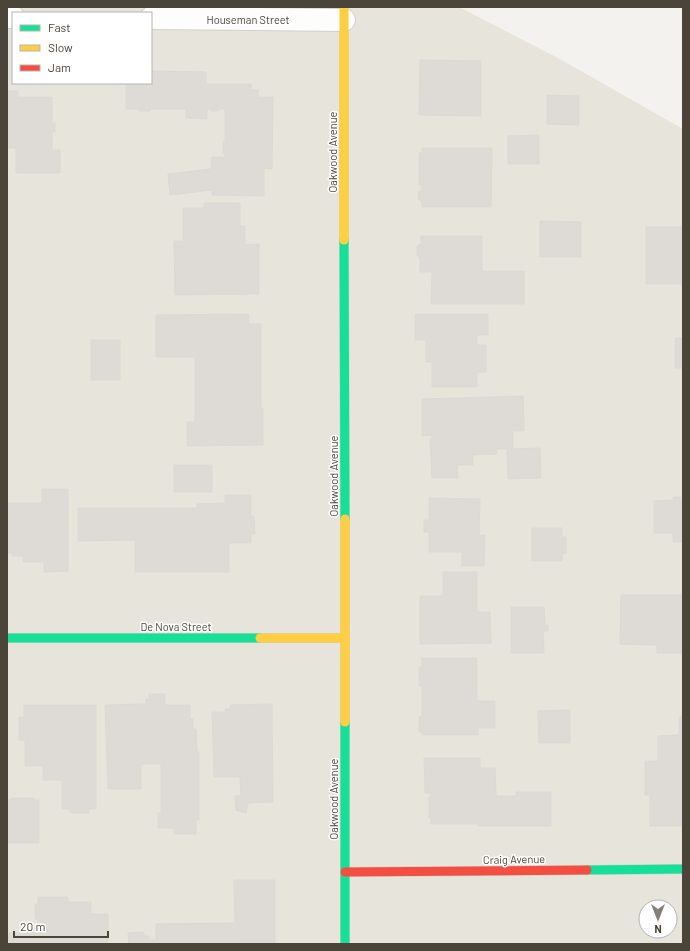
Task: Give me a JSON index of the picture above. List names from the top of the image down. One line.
{"streets":{"street":["Houseman Street","Oakwood Avenue","De Nova Street","Craig Avenue"]},"crossings":[["Houseman Street","Oakwood Avenue"],["Oakwood Avenue","De Nova Street"],["Oakwood Avenue","Craig Avenue"]],"legend":["Fast","Slow","Jam"],"scale_bar":"20 m","north":"bottom"}
